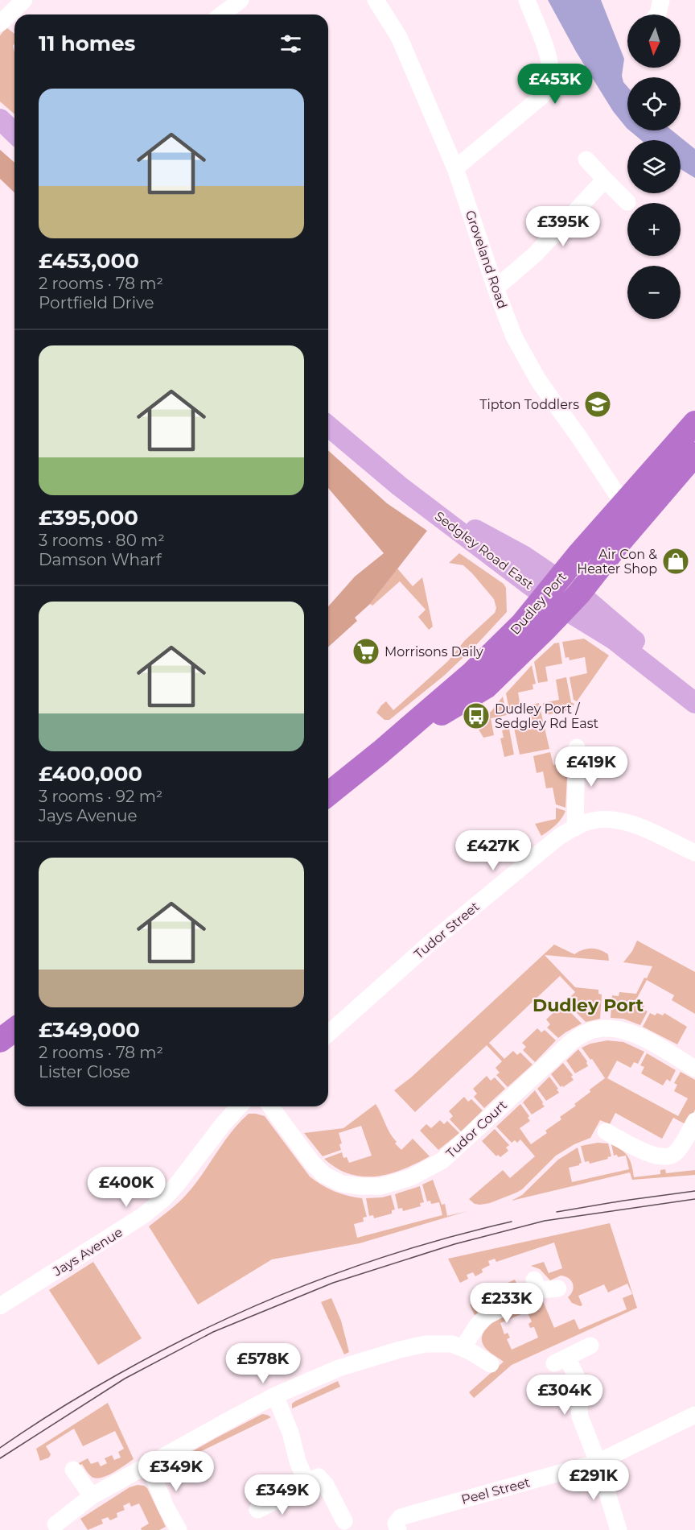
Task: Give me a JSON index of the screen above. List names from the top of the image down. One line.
{"streets":{"highway":["Dudley Port"],"main road":["Sedgley Road East"],"street":["Groveland Road","Tudor Street","Tudor Court","Jays Avenue","Peel Street"]},"crossings":[["Groveland Road","Dudley Port"],["Sedgley Road East","Dudley Port"]],"districts":["Dudley Port"],"places":{"school or university":["Tipton Toddlers"],"shop":["Air Con & Heater Shop"],"supermarket":["Morrisons Daily"],"bus stop":["Dudley Port / Sedgley Rd East"]},"north":"bottom","page":{"map_buttons":["+","−"],"heading":"11 homes","price":["£453K","£395K","£419K","£427K","£400K","£233K","£578K","£304K","£349K","£291K","£349K"],"list":[{"name":"£453,000","note":"2 rooms · 78 m² · Portfield Drive"},{"name":"£395,000","note":"3 rooms · 80 m² · Damson Wharf"},{"name":"£400,000","note":"3 rooms · 92 m² · Jays Avenue"},{"name":"£349,000","note":"2 rooms · 78 m² · Lister Close"}]}}
